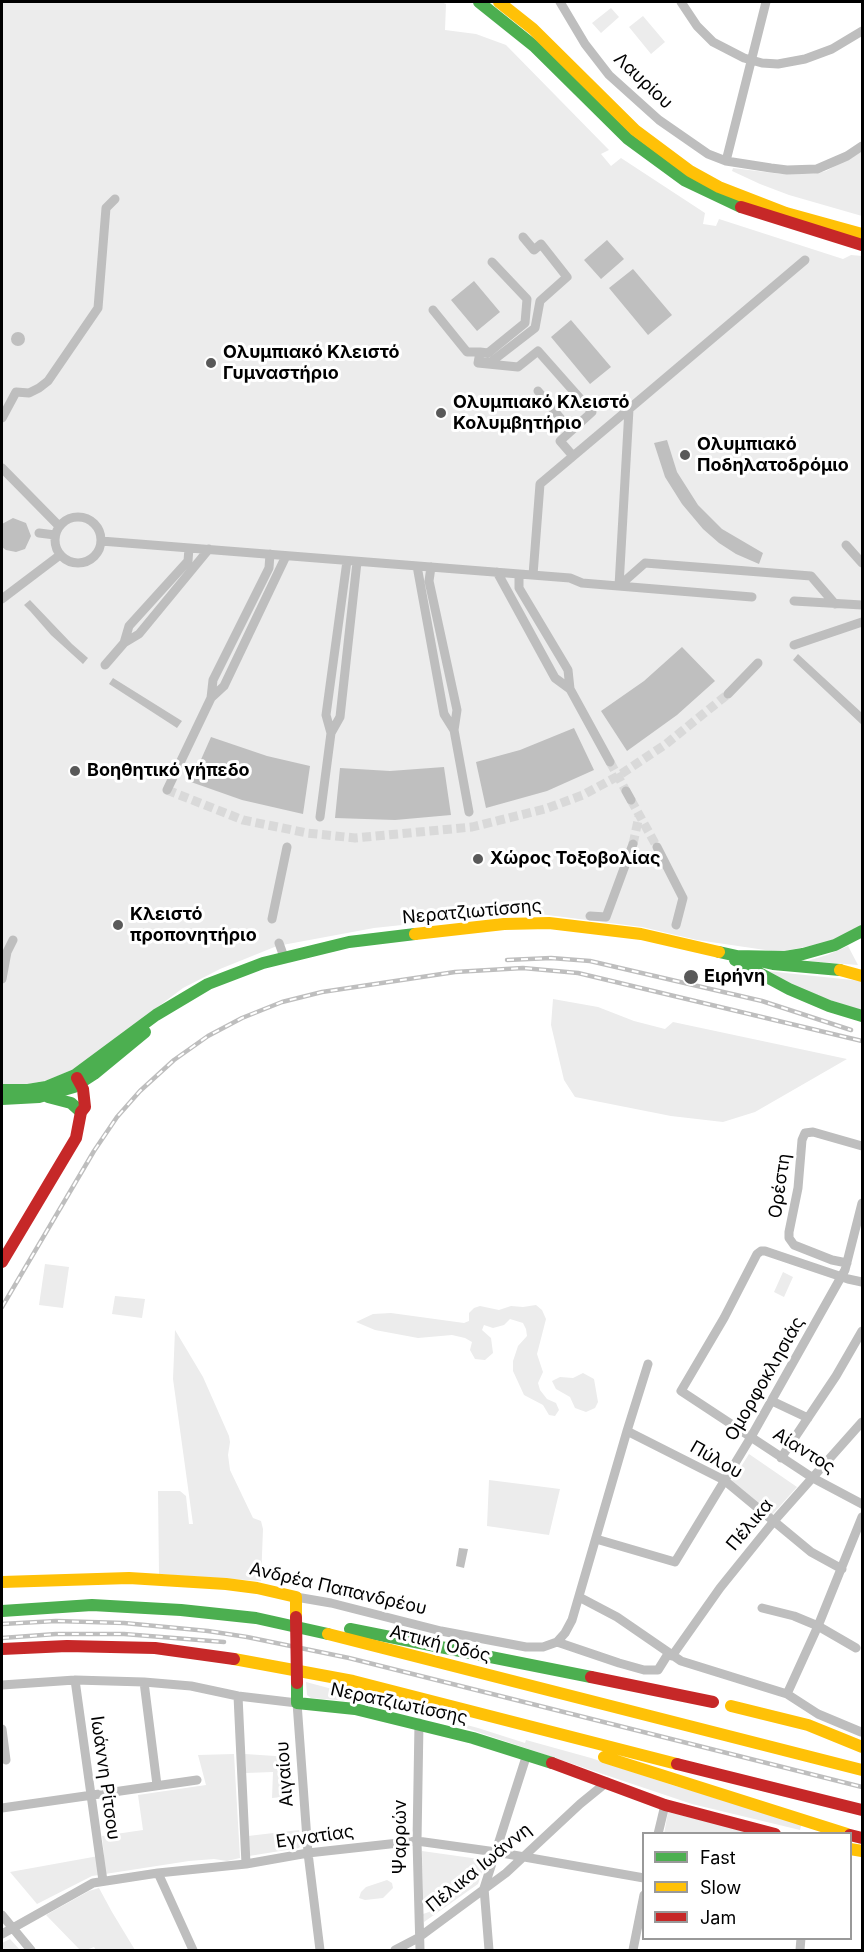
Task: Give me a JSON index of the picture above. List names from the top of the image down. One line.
{"streets":{"main road":["Νερατζιωτίσσης","Ανδρέα Παπανδρέου","Αττική Οδός"],"street":["Λαυρίου","Ορέστη","Ομορφοκλησιάς","Αίαντος","Πύλου","Πέλικα","Αιγαίου","Ιωάννη Ρίτσου","Εγνατίας","Ψαρρών","Πέλικα Ιωάννη"]},"crossings":[["Νερατζιωτίσσης","Αιγαίου"],["Νερατζιωτίσσης","Ιωάννη Ρίτσου"],["Νερατζιωτίσσης","Ψαρρών"],["Νερατζιωτίσσης","Πέλικα Ιωάννη"],["Ορέστη","Ομορφοκλησιάς"],["Ομορφοκλησιάς","Αίαντος"],["Ομορφοκλησιάς","Πύλου"],["Αίαντος","Πέλικα"],["Πύλου","Πέλικα"],["Πέλικα","Ανδρέα Παπανδρέου"],["Αιγαίου","Εγνατίας"],["Ιωάννη Ρίτσου","Εγνατίας"],["Εγνατίας","Ψαρρών"],["Εγνατίας","Πέλικα Ιωάννη"],["Ψαρρών","Πέλικα Ιωάννη"]],"places":["Ολυμπιακό Κλειστό Γυμναστήριο","Ολυμπιακό Κλειστό Κολυμβητήριο","Ολυμπιακό Ποδηλατοδρόμιο","Βοηθητικό γήπεδο","Χώρος Τοξοβολίας","Κλειστό προπονητήριο","Ειρήνη"],"legend":["Fast","Slow","Jam"]}
